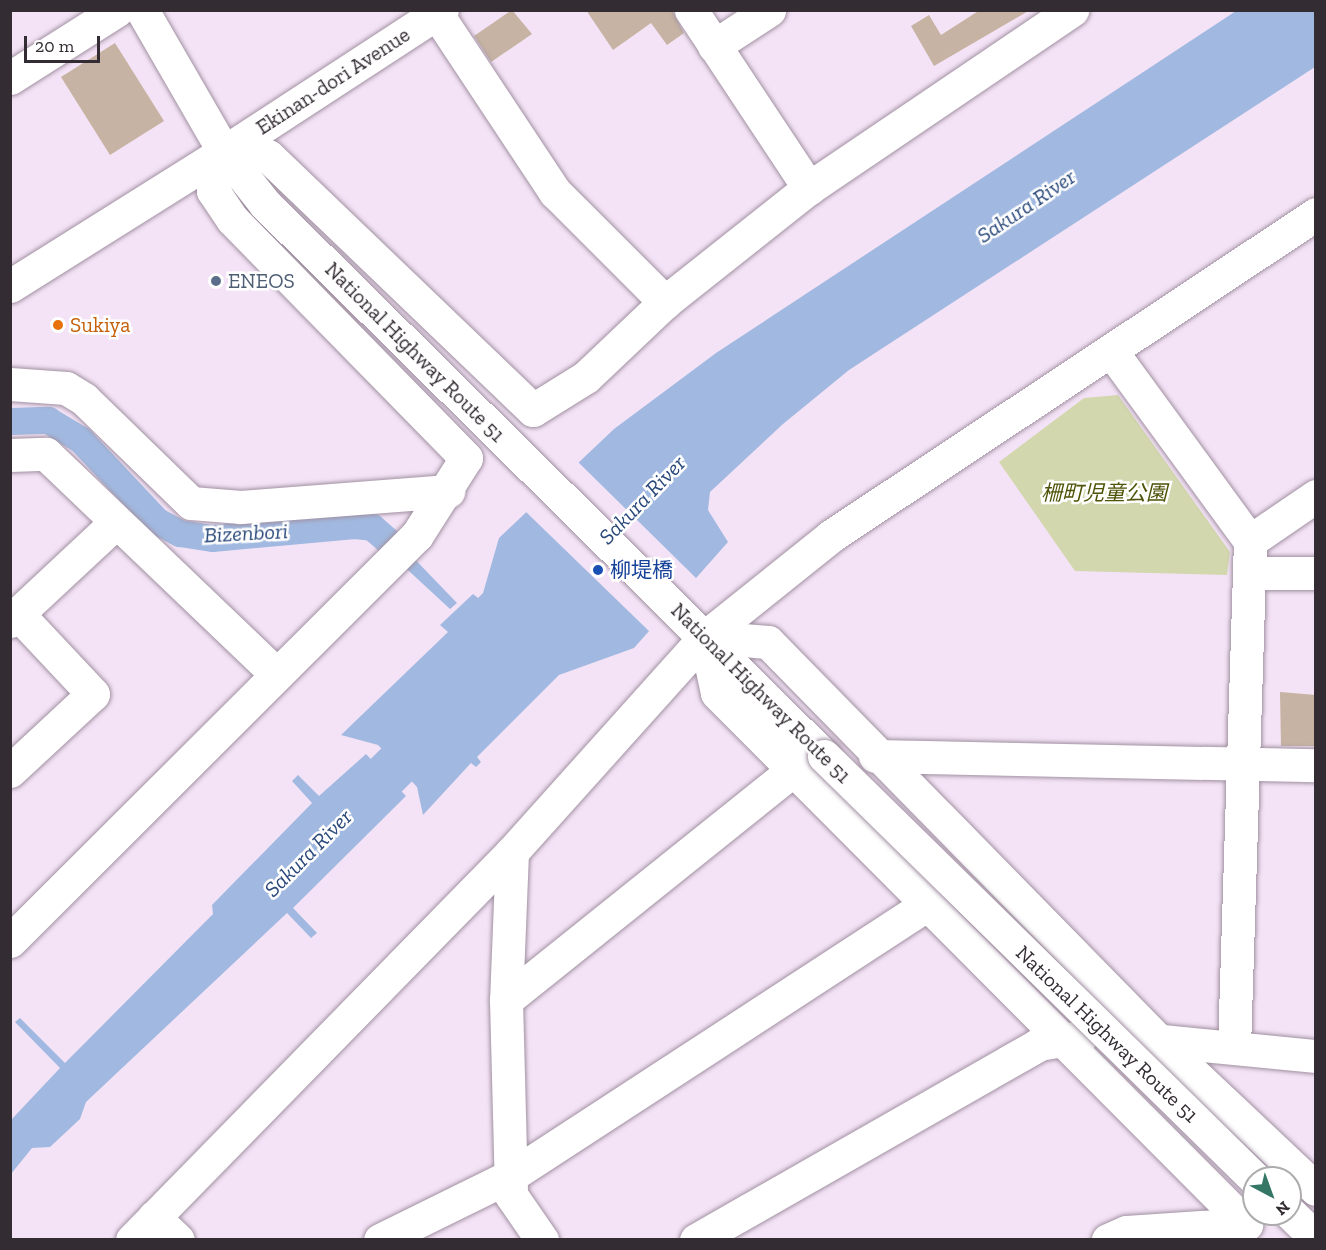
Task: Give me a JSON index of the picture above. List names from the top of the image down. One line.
{"streets":{"main road":["Ekinan-dori Avenue","National Highway Route 51"]},"crossings":[["Ekinan-dori Avenue","National Highway Route 51"]],"water":["Sakura River","Bizenbori"],"parks":["柵町児童公園"],"places":["ENEOS","Sukiya","柳堤橋"],"scale_bar":"20 m","north":"bottom right"}
